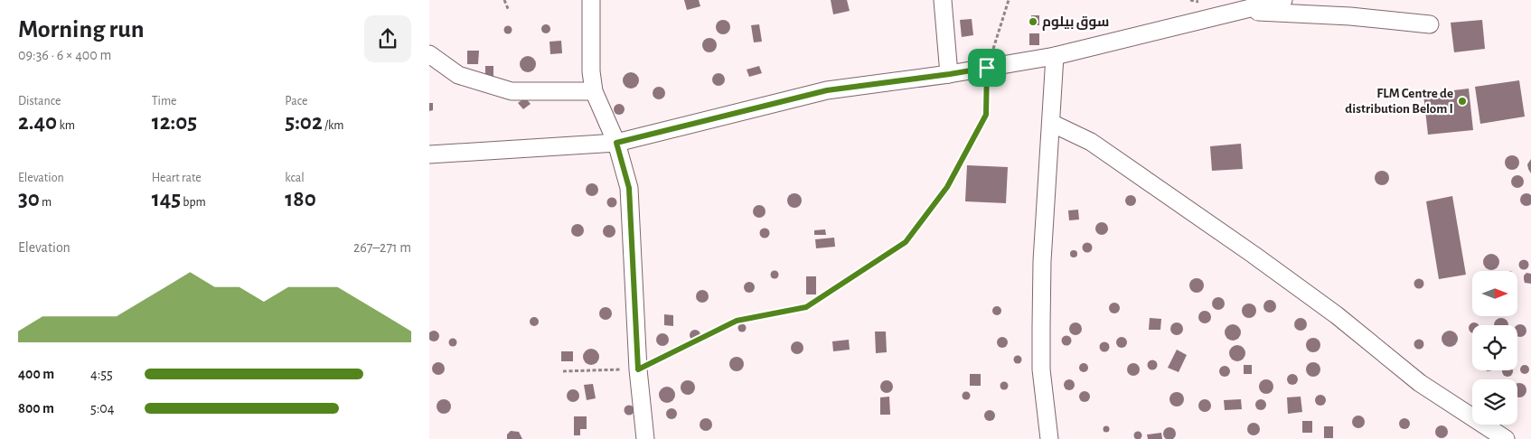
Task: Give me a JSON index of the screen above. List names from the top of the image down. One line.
{"places":["سوق بيلوم","FLM Centre de distribution Belom I"],"north":"right","page":{"heading":["Morning run","09:36 · 6 × 400 m"],"stats":[["Distance","2.40 km"],["Time","12:05"],["Pace","5:02 /km"],["Elevation","30 m"],["Heart rate","145 bpm"],["kcal","180"]],"chart":["Elevation","267–271 m"],"list":[{"name":"400 m","note":"4:55"},{"name":"800 m","note":"5:04"}]}}
